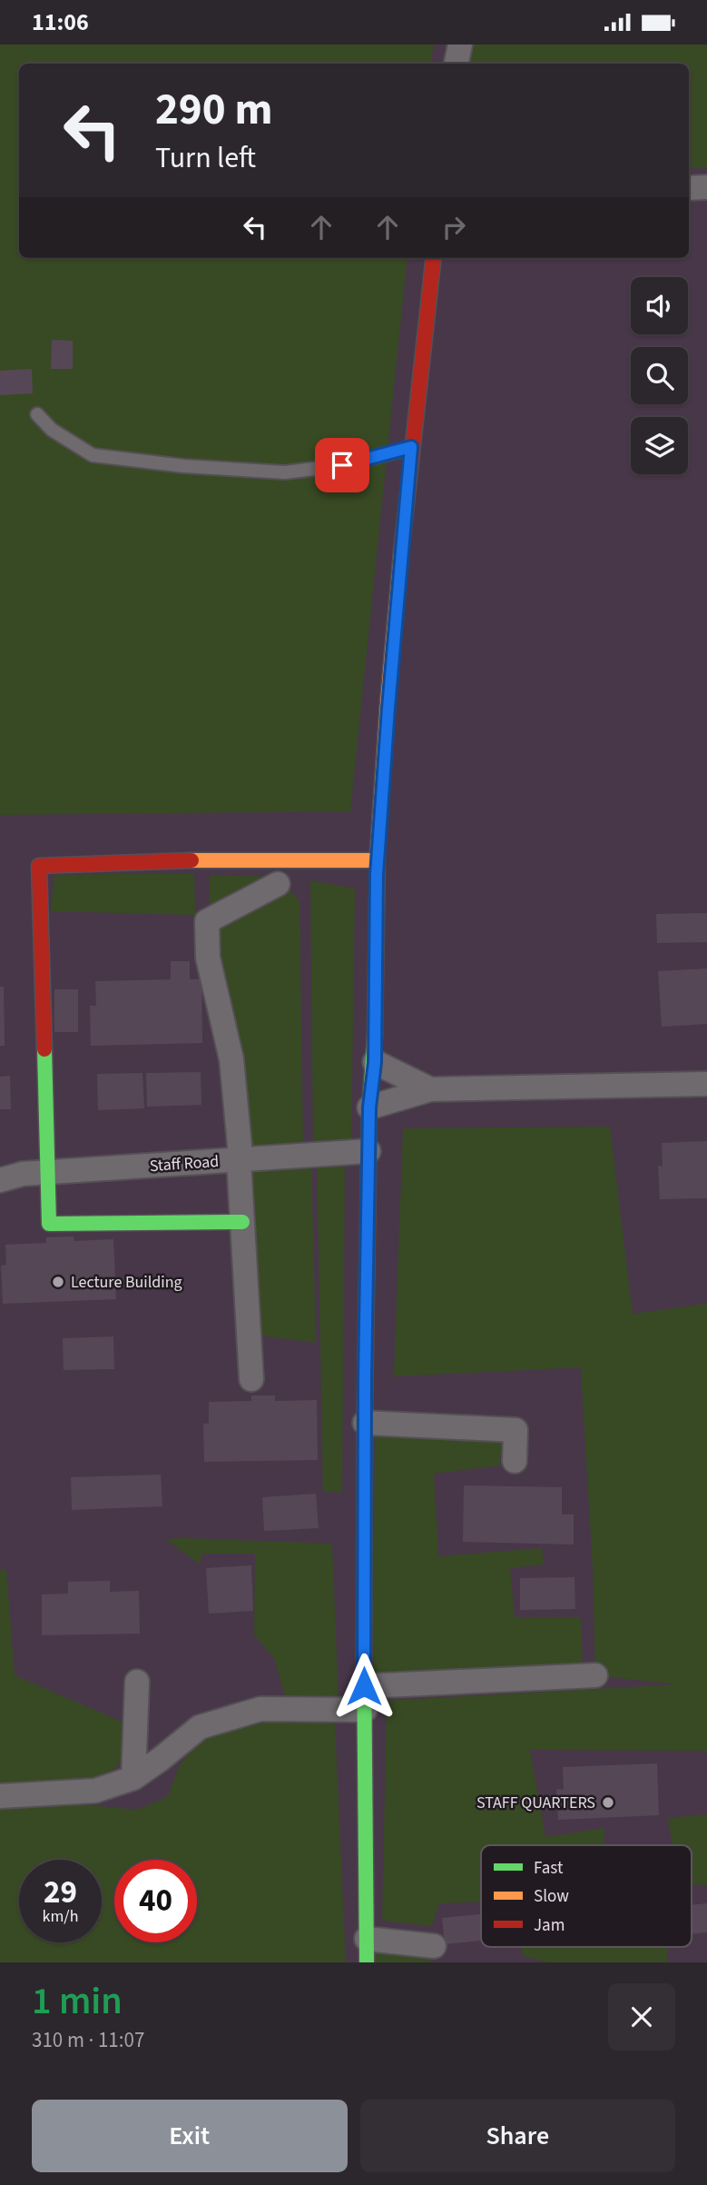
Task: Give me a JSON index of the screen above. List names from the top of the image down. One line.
{"streets":{"street":["Staff Road"]},"places":["Lecture Building","STAFF QUARTERS"],"legend":["Fast","Slow","Jam"],"page":{"status":"11:06","turn":["290 m","Turn left"],"speed":"29 km/h","limit":"40","heading":["1 min","310 m · 11:07"],"buttons":["Exit","Share"]}}
